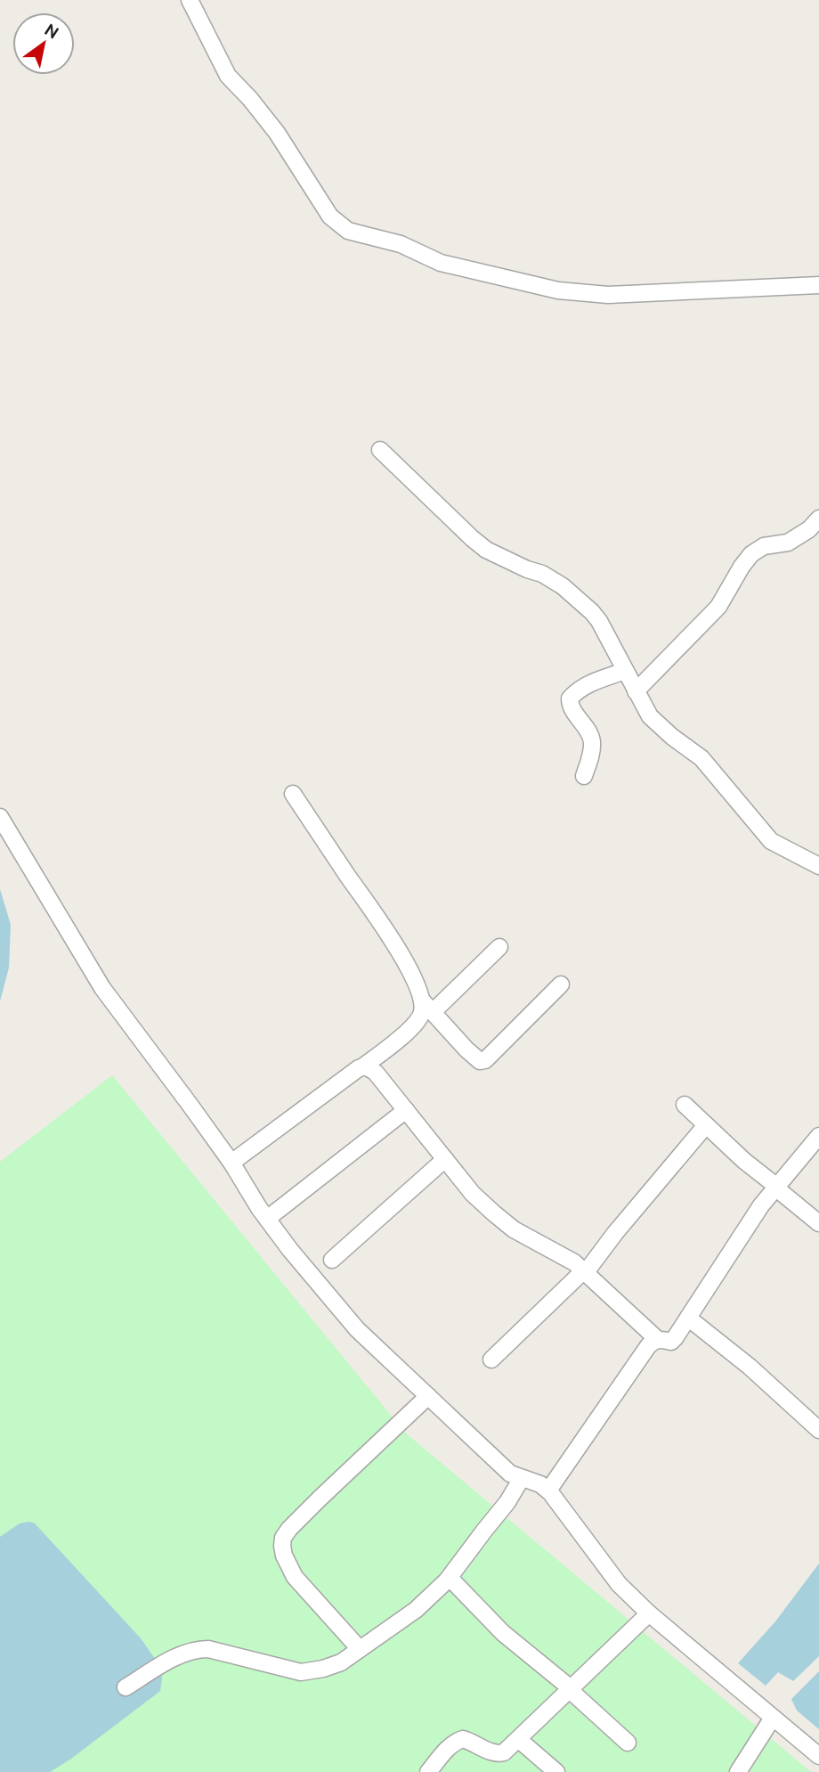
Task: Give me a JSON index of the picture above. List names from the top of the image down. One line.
{"north":"top right"}
